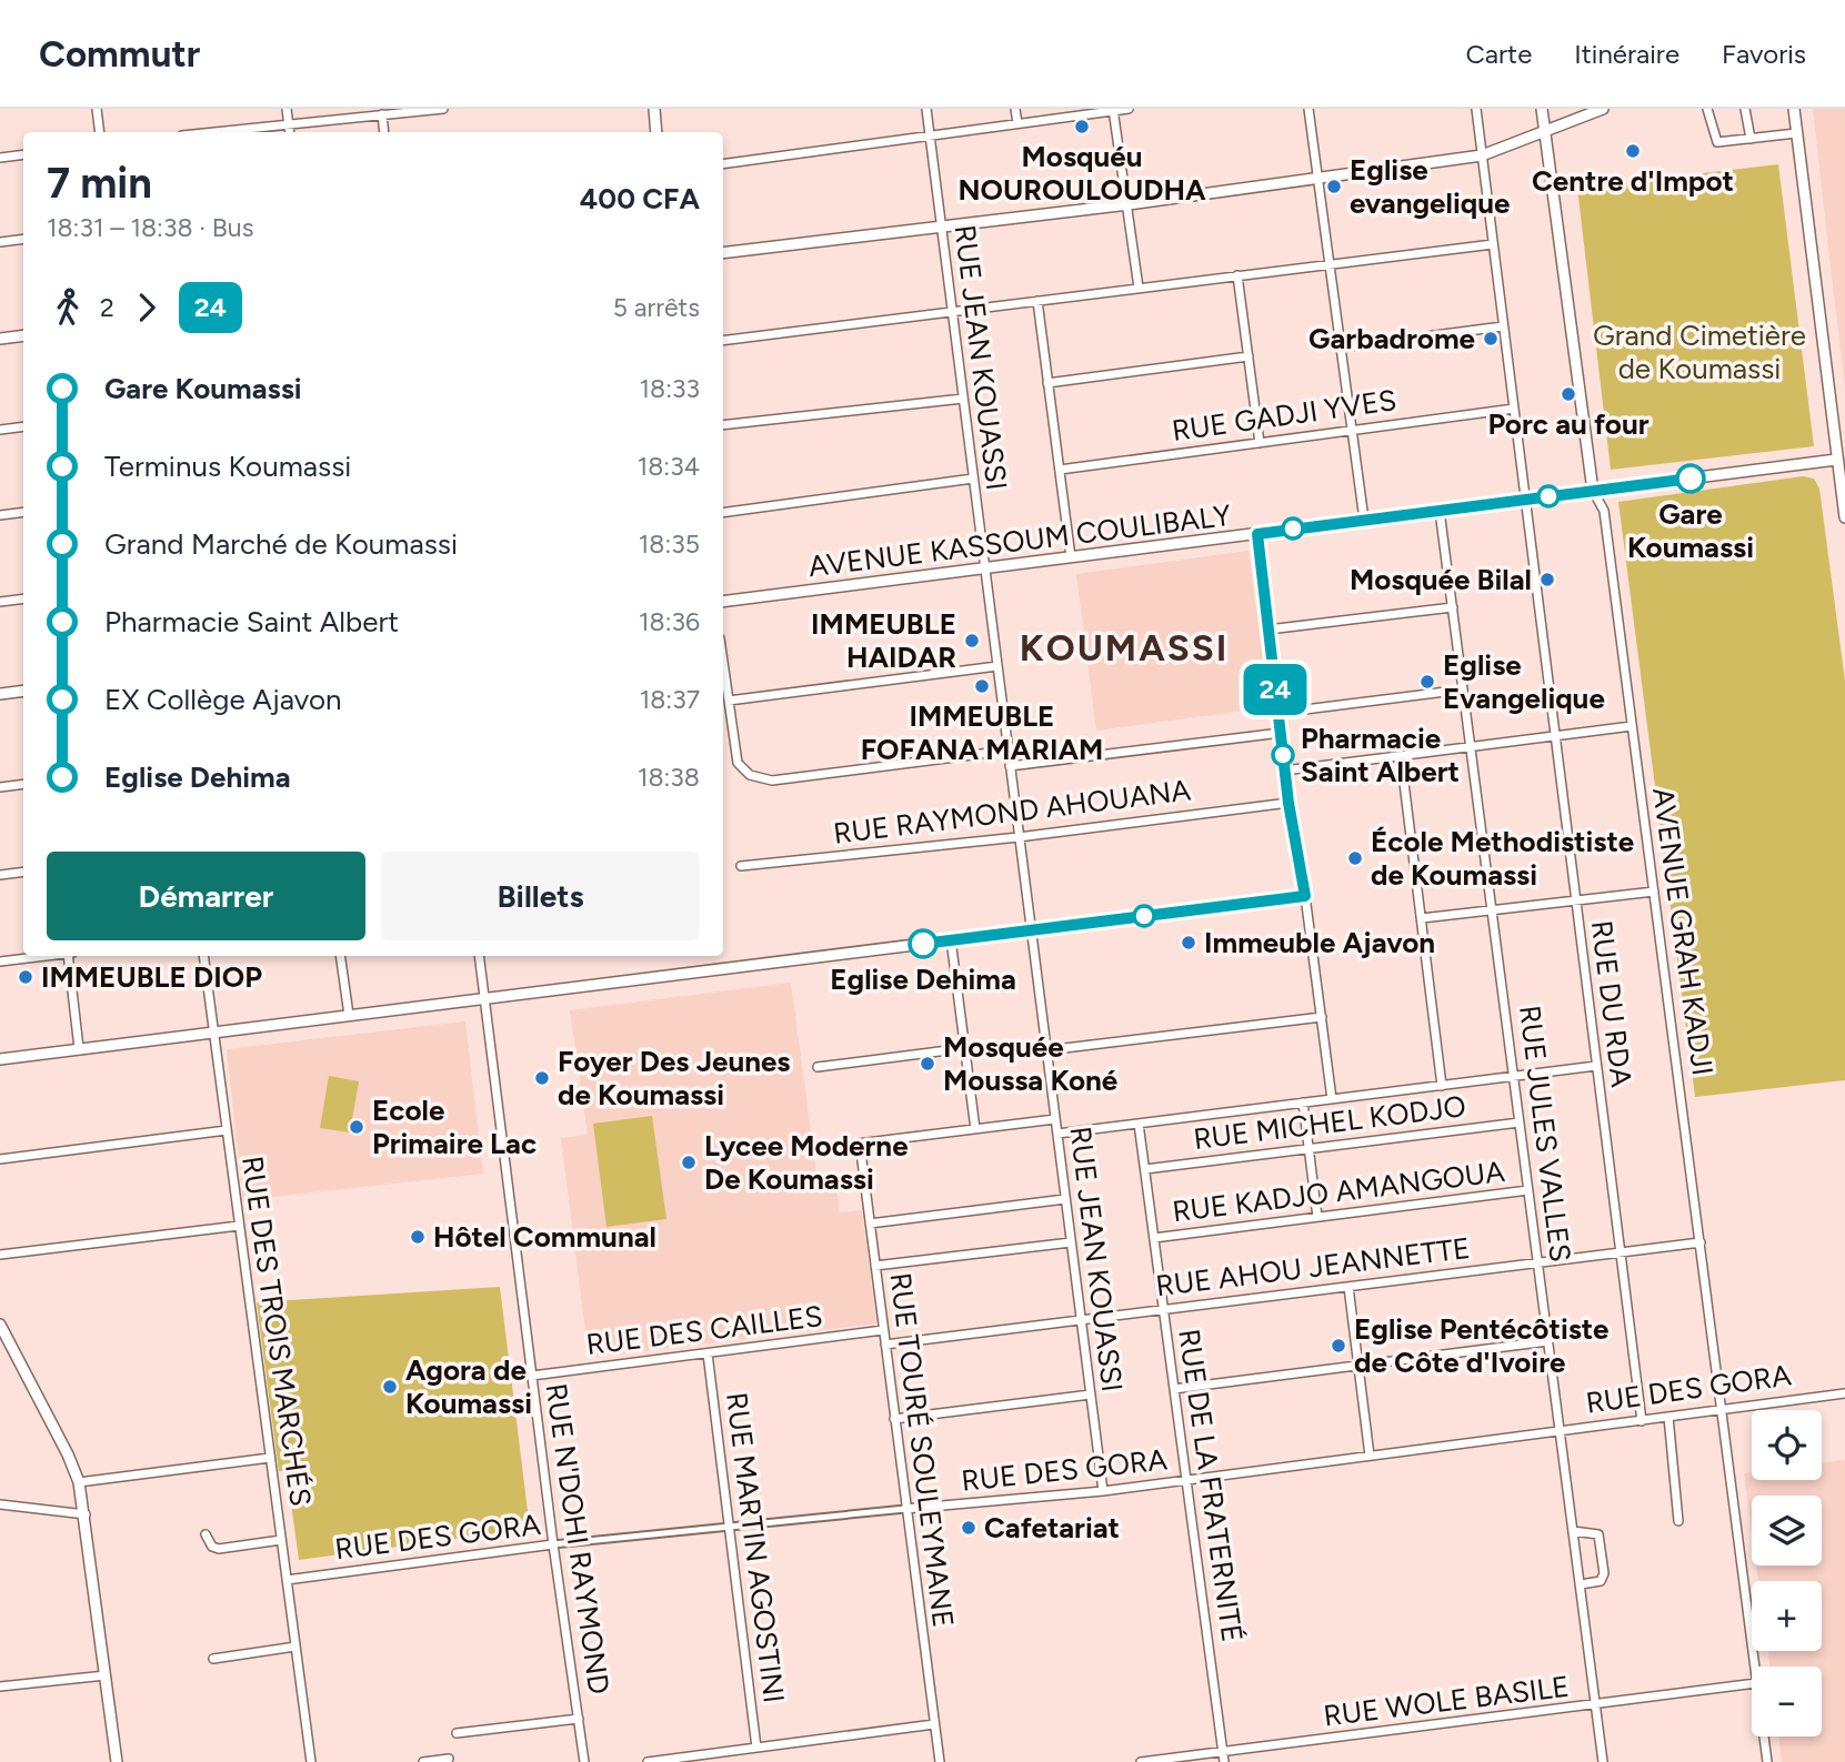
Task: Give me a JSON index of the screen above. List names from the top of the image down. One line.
{"streets":{"street":["RUE JEAN KOUASSI","RUE GADJI YVES","AVENUE KASSOUM COULIBALY","RUE RAYMOND AHOUANA","AVENUE GRAH KADJI","RUE DU RDA","RUE MICHEL KODJO","RUE JULES VALLES","RUE KADJO AMANGOUA","RUE AHOU JEANNETTE","RUE DES CAILLES","RUE DES TROIS MARCHÉS","RUE DES GORA","RUE TOURÉ SOULEYMANE","RUE DE LA FRATERNITÉ","RUE N'DOHI RAYMOND","RUE MARTIN AGOSTINI","RUE WOLE BASILE"]},"crossings":[["RUE JEAN KOUASSI","AVENUE KASSOUM COULIBALY"],["RUE JEAN KOUASSI","RUE RAYMOND AHOUANA"],["RUE JEAN KOUASSI","RUE AHOU JEANNETTE"],["RUE JEAN KOUASSI","RUE DES GORA"],["RUE GADJI YVES","RUE DU RDA"],["AVENUE KASSOUM COULIBALY","AVENUE GRAH KADJI"],["AVENUE KASSOUM COULIBALY","RUE DU RDA"],["AVENUE KASSOUM COULIBALY","RUE JULES VALLES"],["AVENUE GRAH KADJI","RUE AHOU JEANNETTE"],["AVENUE GRAH KADJI","RUE DES GORA"],["RUE DU RDA","RUE AHOU JEANNETTE"],["RUE DU RDA","RUE DES GORA"],["RUE MICHEL KODJO","RUE JULES VALLES"],["RUE MICHEL KODJO","RUE DE LA FRATERNITÉ"],["RUE JULES VALLES","RUE KADJO AMANGOUA"],["RUE JULES VALLES","RUE AHOU JEANNETTE"],["RUE JULES VALLES","RUE DES GORA"],["RUE JULES VALLES","RUE WOLE BASILE"],["RUE KADJO AMANGOUA","RUE DE LA FRATERNITÉ"],["RUE AHOU JEANNETTE","RUE TOURÉ SOULEYMANE"],["RUE AHOU JEANNETTE","RUE DE LA FRATERNITÉ"],["RUE DES CAILLES","RUE TOURÉ SOULEYMANE"],["RUE DES CAILLES","RUE N'DOHI RAYMOND"],["RUE DES CAILLES","RUE MARTIN AGOSTINI"],["RUE DES TROIS MARCHÉS","RUE DES GORA"],["RUE DES GORA","RUE TOURÉ SOULEYMANE"],["RUE DES GORA","RUE DE LA FRATERNITÉ"],["RUE DES GORA","RUE N'DOHI RAYMOND"],["RUE DES GORA","RUE MARTIN AGOSTINI"],["RUE DE LA FRATERNITÉ","RUE WOLE BASILE"]],"districts":["KOUMASSI"],"parks":["Grand Cimetière de Koumassi"],"places":["Mosquéu NOUROULOUDHA","Centre d'Impot","Eglise evangelique","Garbadrome","Porc au four","Gare Koumassi","Mosquée Bilal","IMMEUBLE HAIDAR","Eglise Evangelique","IMMEUBLE FOFANA MARIAM","Pharmacie Saint Albert","École Methodististe de Koumassi","Immeuble Ajavon","Eglise Dehima","IMMEUBLE DIOP","Mosquée Moussa Koné","Foyer Des Jeunes de Koumassi","Ecole Primaire Lac","Lycee Moderne De Koumassi","Hôtel Communal","Eglise Pentécôtiste de Côte d'Ivoire","Agora de Koumassi","Cafetariat"],"lines":["bus line 24"],"page":{"header":"Commutr","nav":["Carte","Itinéraire","Favoris"],"on_map":"24","heading":["7 min","18:31 – 18:38 · Bus","400 CFA"],"legs":["2","24","5 arrêts"],"list":[{"name":"Gare Koumassi","value":"18:33"},{"name":"Terminus Koumassi","value":"18:34"},{"name":"Grand Marché de Koumassi","value":"18:35"},{"name":"Pharmacie Saint Albert","value":"18:36"},{"name":"EX Collège Ajavon","value":"18:37"},{"name":"Eglise Dehima","value":"18:38"}],"buttons":["Démarrer","Billets"],"map_buttons":["+","−"]}}
